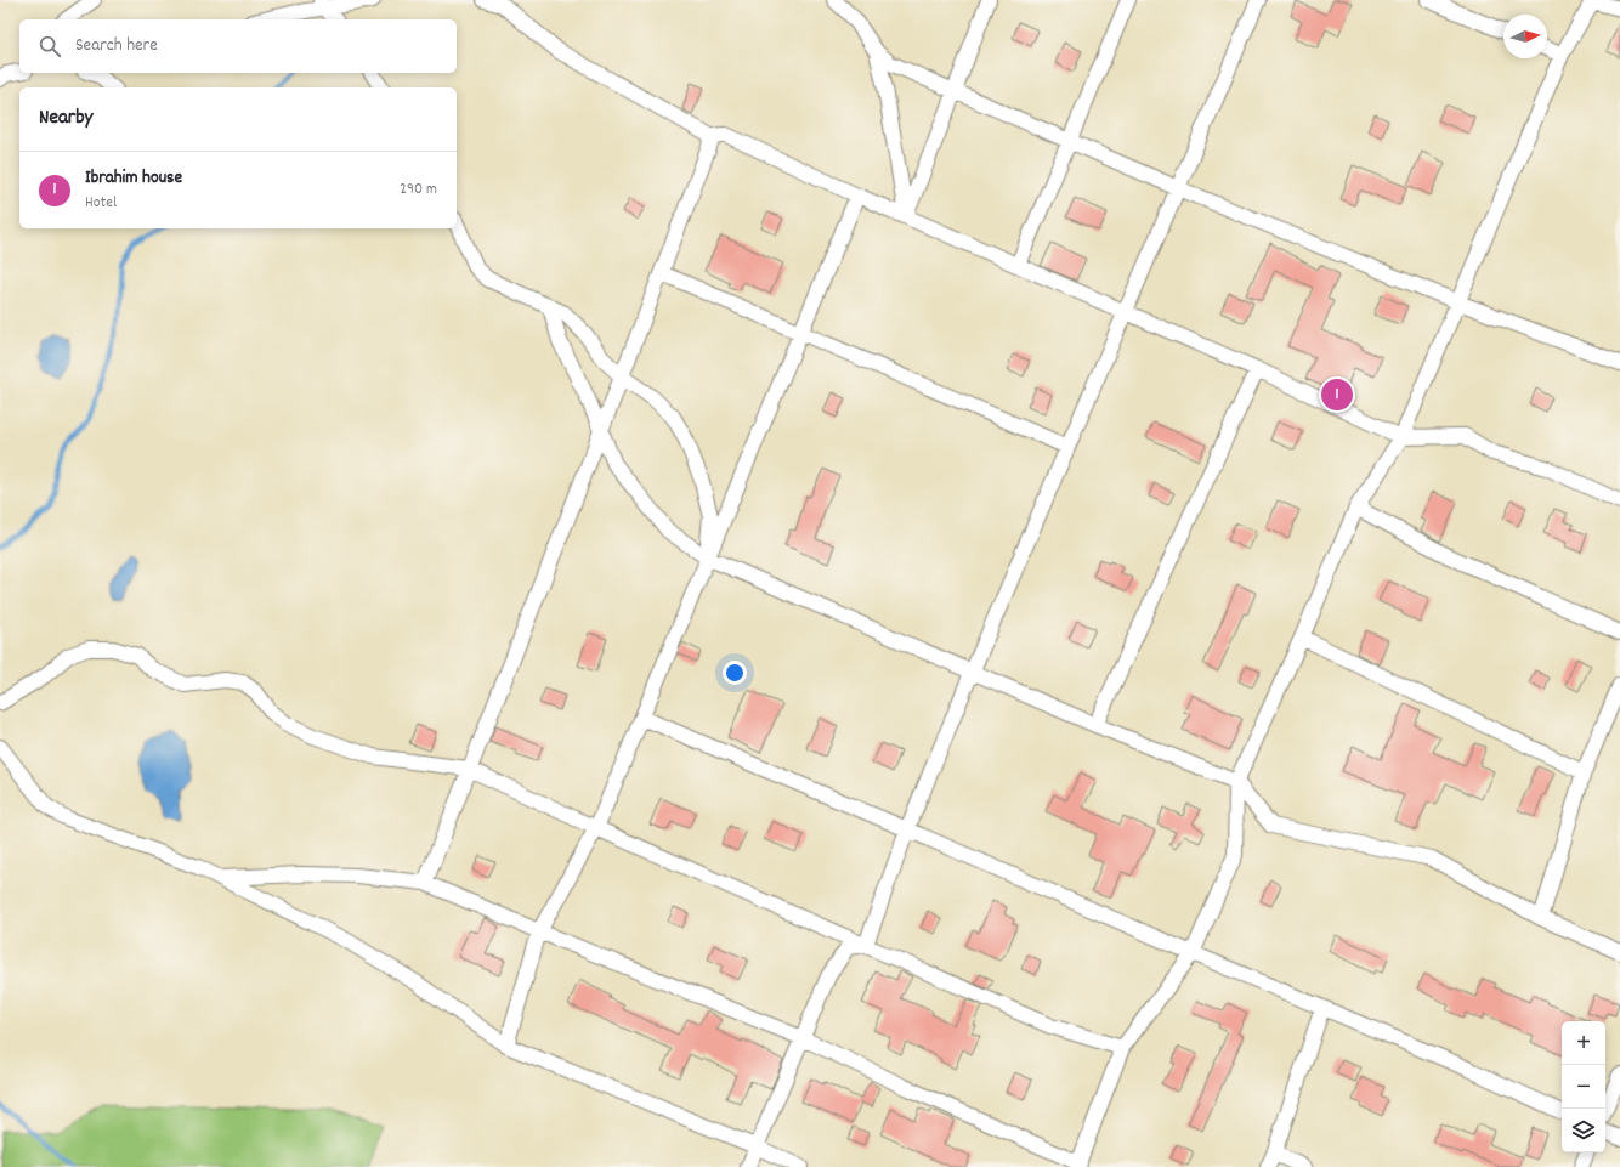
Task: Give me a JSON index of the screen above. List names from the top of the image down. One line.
{"north":"right","page":{"search":"Search here","heading":"Nearby","list":[{"mark":"1","name":"Ibrahim house","note":"Hotel","value":"290 m"}],"pins":"1","map_buttons":["+","−"]}}
